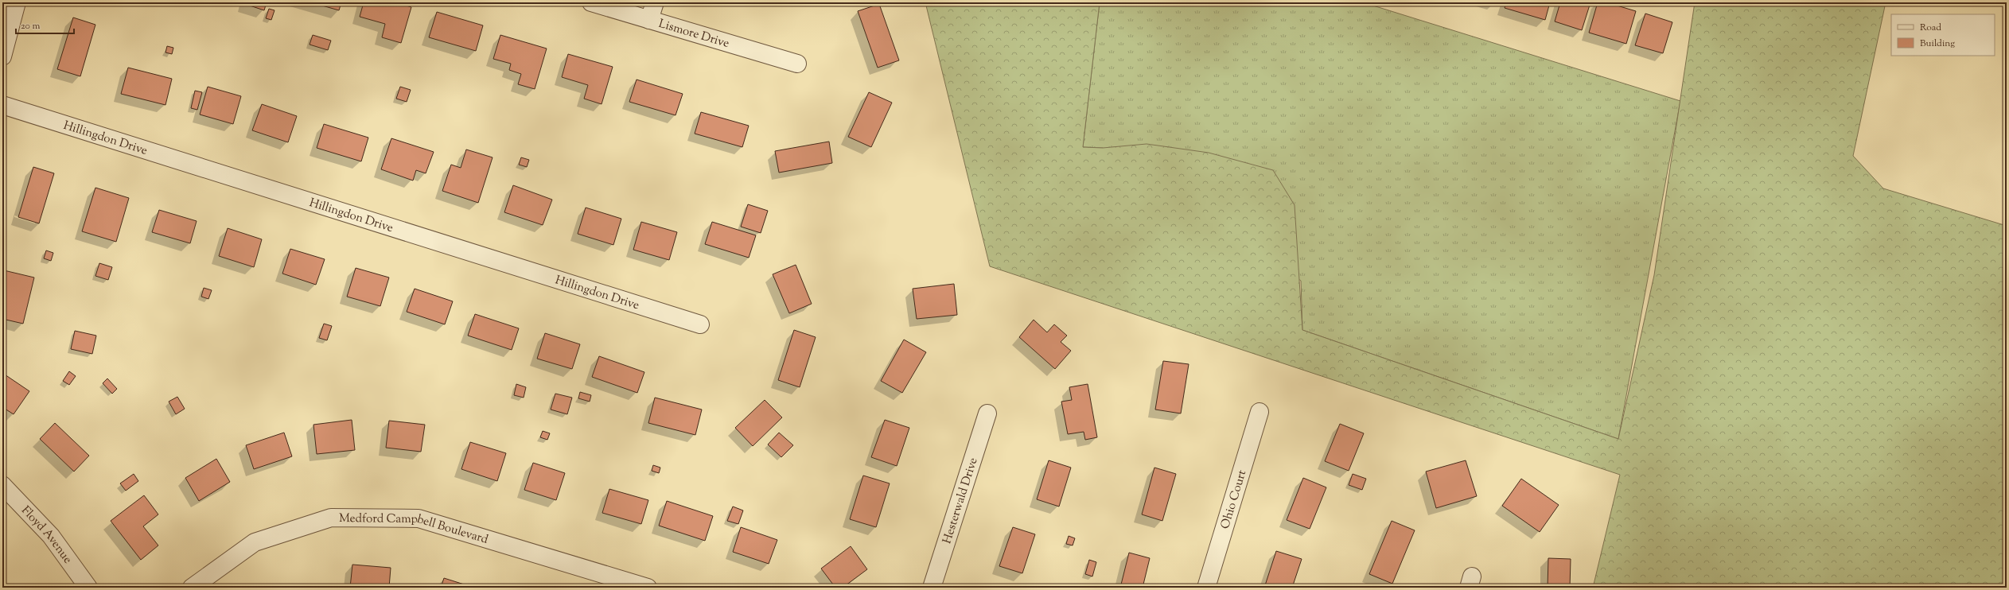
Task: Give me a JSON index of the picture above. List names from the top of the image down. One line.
{"streets":{"street":["Lismore Drive","Hillingdon Drive","Ohio Court","Hesterwald Drive","Medford Campbell Boulevard","Floyd Avenue"]},"legend":["Road","Building"],"scale_bar":"20 m"}
